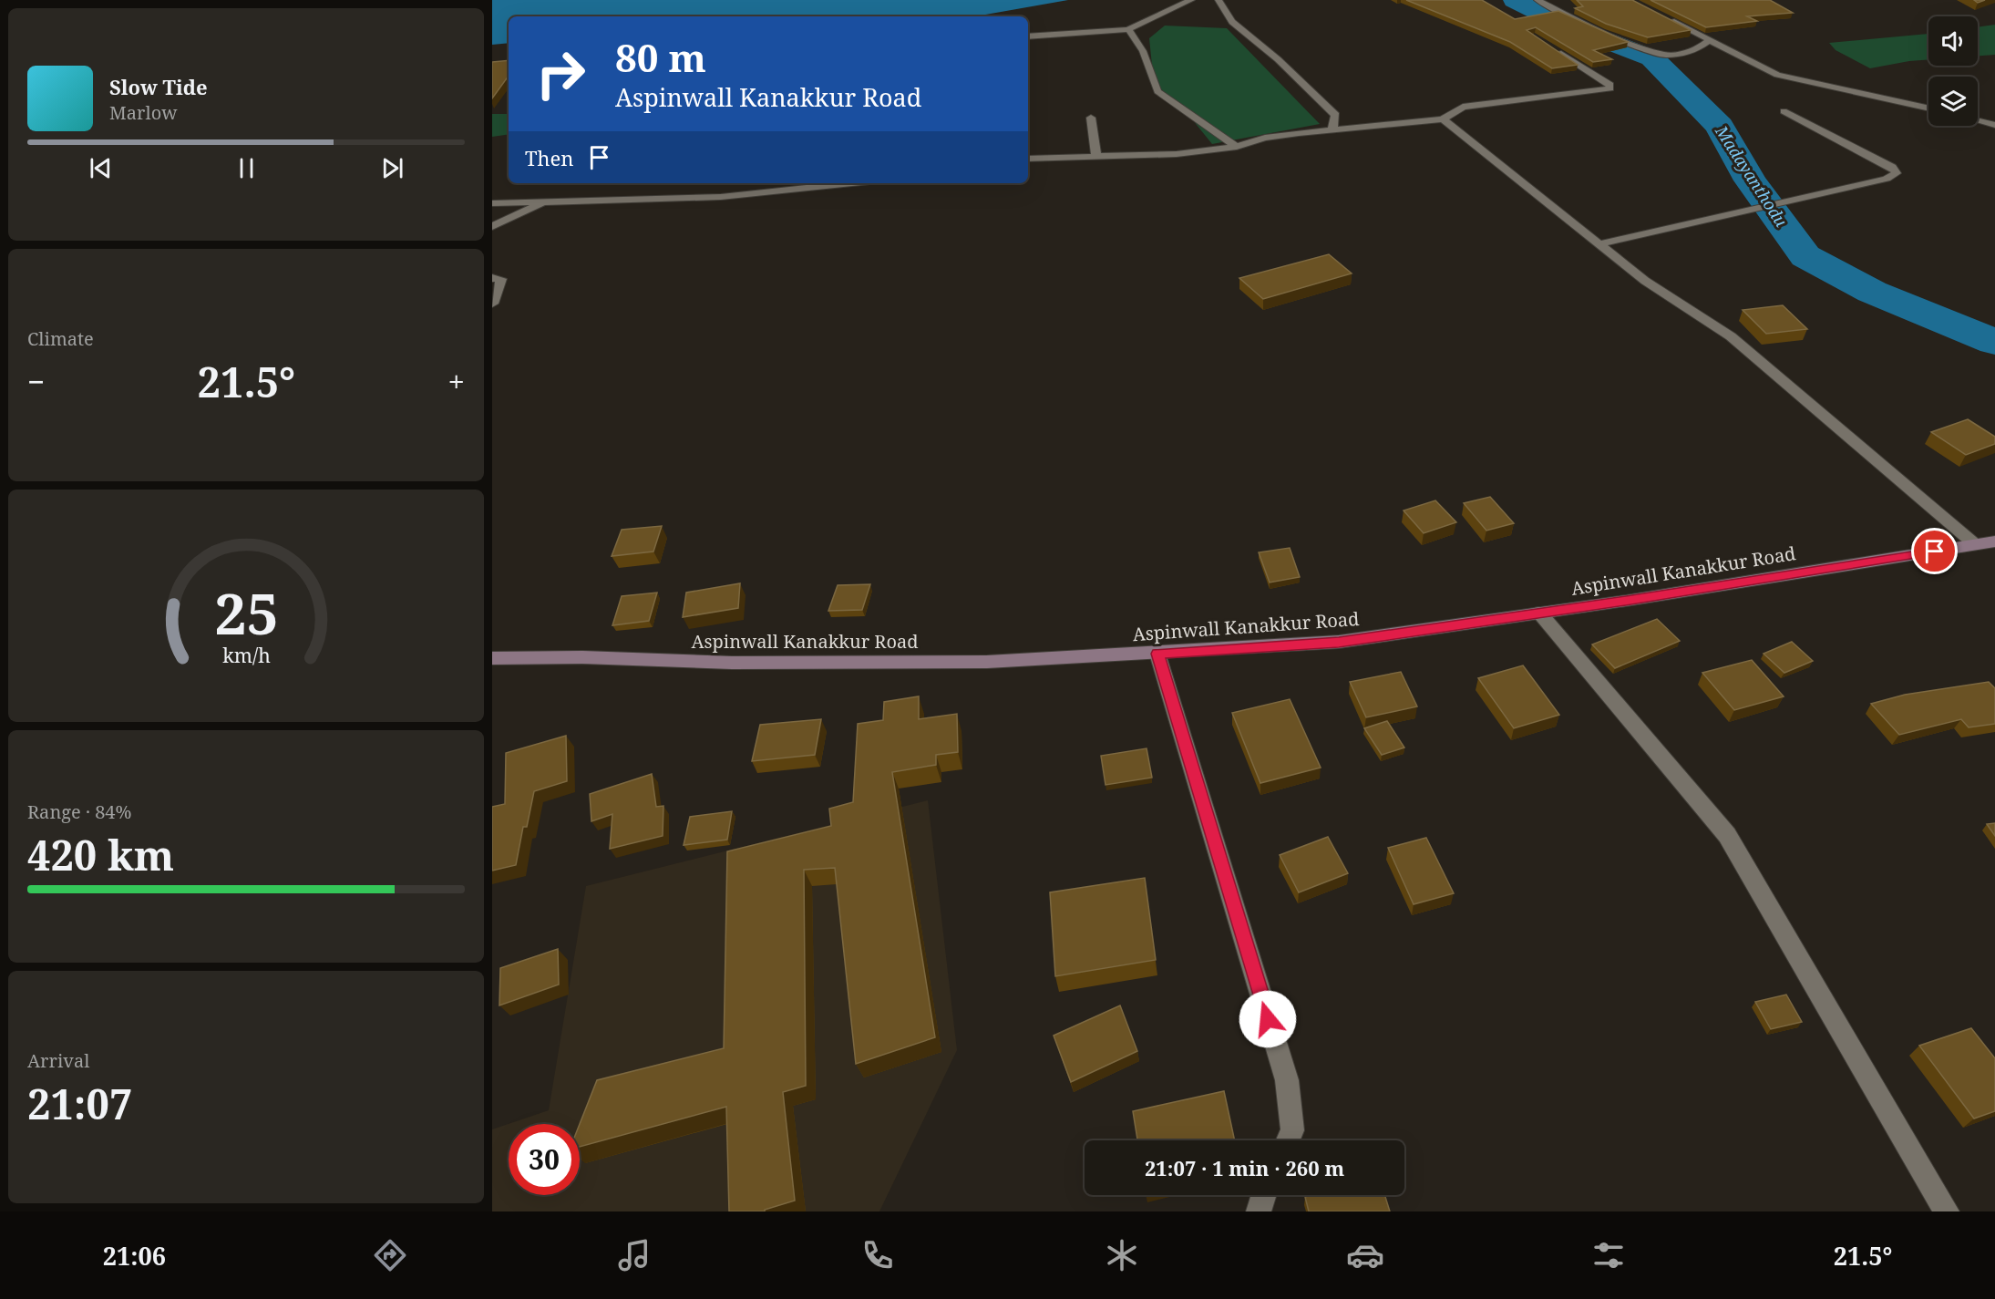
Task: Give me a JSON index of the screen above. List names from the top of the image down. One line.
{"streets":{"main road":["Aspinwall Kanakkur Road"]},"water":["Madayanthodu"],"page":{"turn":["80 m","Aspinwall Kanakkur Road"],"song":["Slow Tide","Marlow"],"then":"Then","tile":["Climate",["Range · 84%","420 km"],["Arrival","21:07"]],"heat":["−","21.5°","+"],"limit":"30","trip":"21:07 · 1 min · 260 m","tabs":["21:06","21.5°"],"gauge":["25","km/h"]}}
